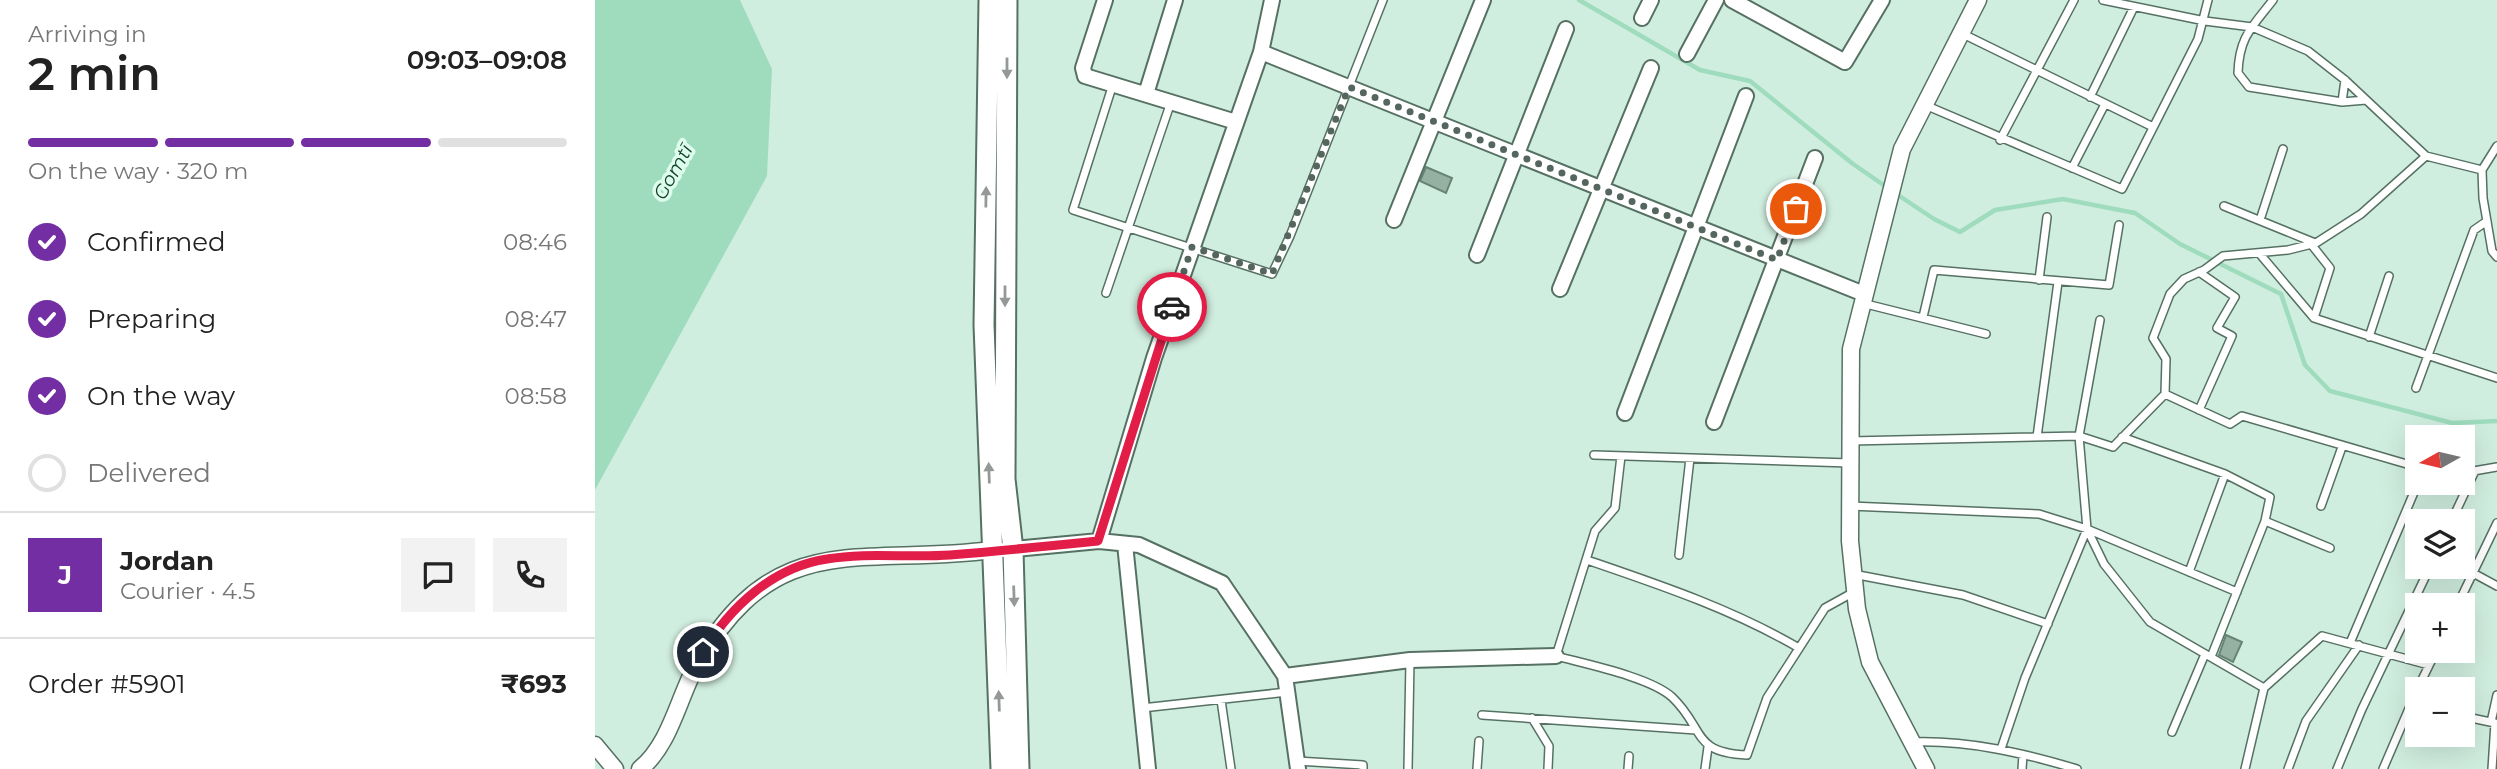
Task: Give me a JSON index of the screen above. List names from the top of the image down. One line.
{"water":["Gomtī"],"north":"left","page":{"heading":["2 min","Arriving in","09:03–09:08"],"panel":["Jordan","Courier · 4.5","Order #5901","₹693"],"bar":"On the way · 320 m","list":[["Confirmed","08:46"],["Preparing","08:47"],["On the way","08:58"],"Delivered"],"map_buttons":["+","−"],"round":"J"}}
